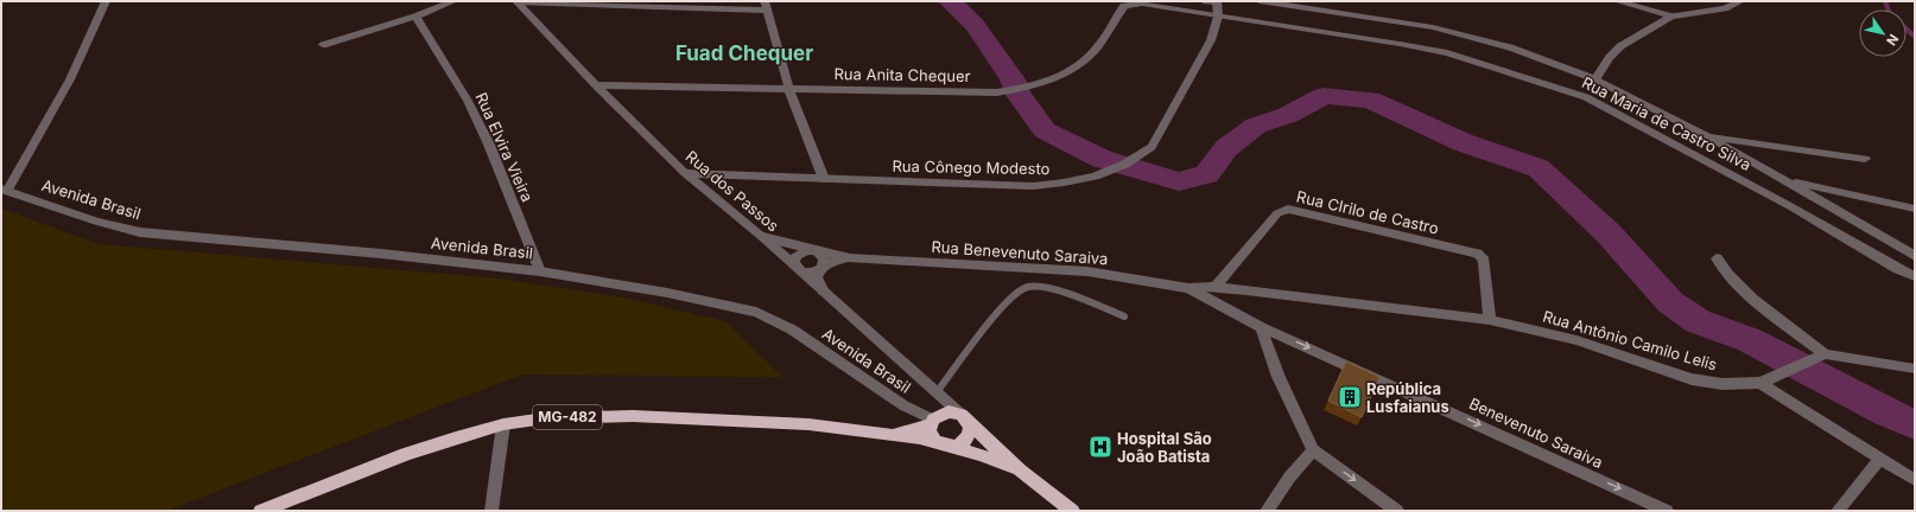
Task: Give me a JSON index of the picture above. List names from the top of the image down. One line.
{"streets":{"highway":["MG-482"],"street":["Rua Anita Chequer","Rua Maria de Castro Silva","Rua Elvira Vieira","Rua Cônego Modesto","Rua dos Passos","Avenida Brasil","Rua CIrilo de Castro","Rua Benevenuto Saraiva","Rua Antônio Camilo Lelis","Benevenuto Saraiva"]},"crossings":[["Rua Anita Chequer","Rua Maria de Castro Silva"],["Rua Anita Chequer","Rua dos Passos"],["Rua Maria de Castro Silva","Rua Cônego Modesto"],["Rua Elvira Vieira","Avenida Brasil"],["Rua Cônego Modesto","Rua dos Passos"],["Rua dos Passos","Avenida Brasil"],["Rua CIrilo de Castro","Rua Antônio Camilo Lelis"],["Rua Benevenuto Saraiva","Rua Antônio Camilo Lelis"],["Rua Benevenuto Saraiva","Benevenuto Saraiva"]],"one_way":["Benevenuto Saraiva"],"districts":["Fuad Chequer"],"places":{"building":["República Lusfaianus"],"hospital":["Hospital São João Batista"]},"north":"bottom right"}
